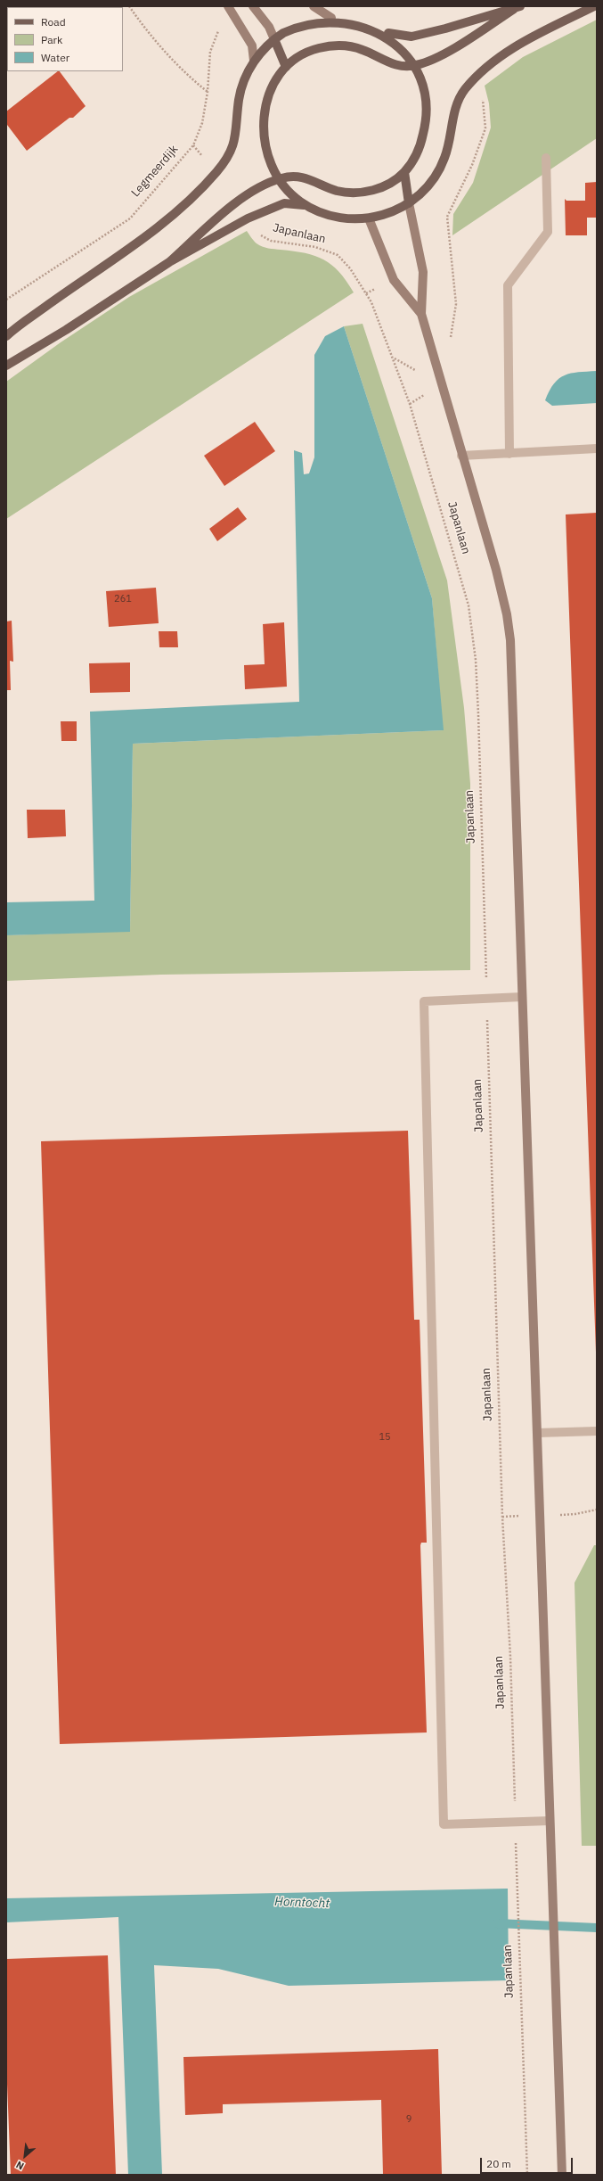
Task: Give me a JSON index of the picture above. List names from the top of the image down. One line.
{"streets":{"street":["Japanlaan"],"path":["Legmeerdijk"]},"water":["Horntocht"],"house_numbers":["261","15","9"],"legend":["Road","Park","Water"],"scale_bar":"20 m","north":"bottom left"}
